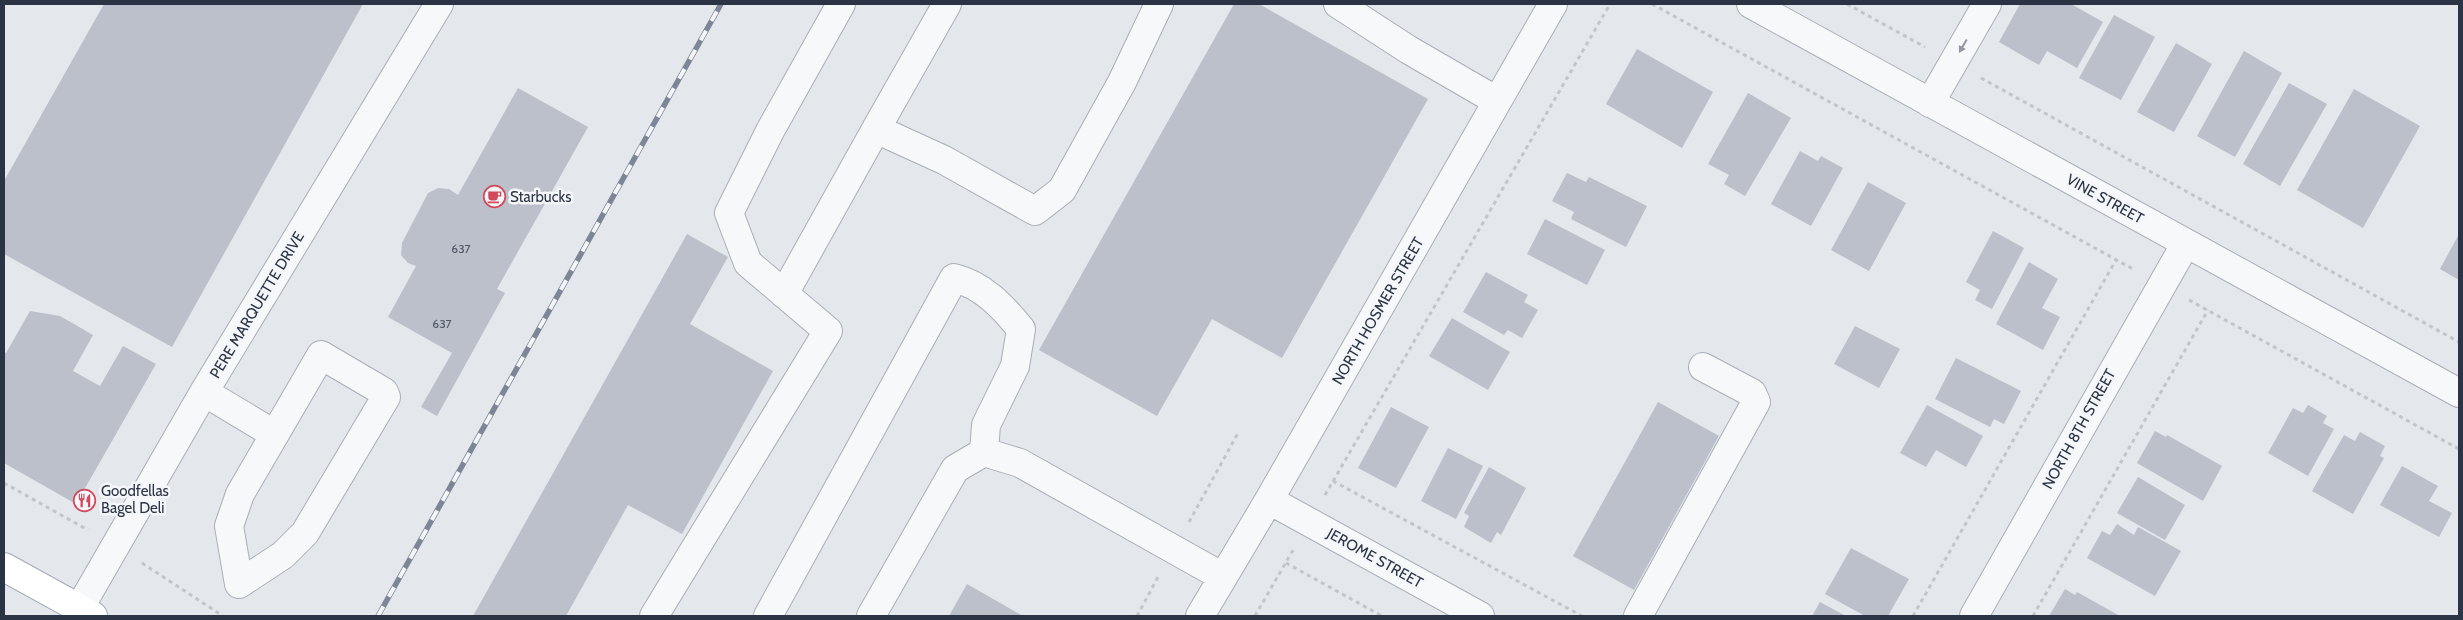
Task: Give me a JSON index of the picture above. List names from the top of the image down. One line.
{"streets":{"street":["VINE STREET","PERE MARQUETTE DRIVE","NORTH HOSMER STREET","NORTH 8TH STREET","JEROME STREET"]},"crossings":[["VINE STREET","NORTH 8TH STREET"],["NORTH HOSMER STREET","JEROME STREET"]],"places":{"cafe":["Starbucks"],"restaurant":["Goodfellas Bagel Deli"]},"house_numbers":["637","637"]}
